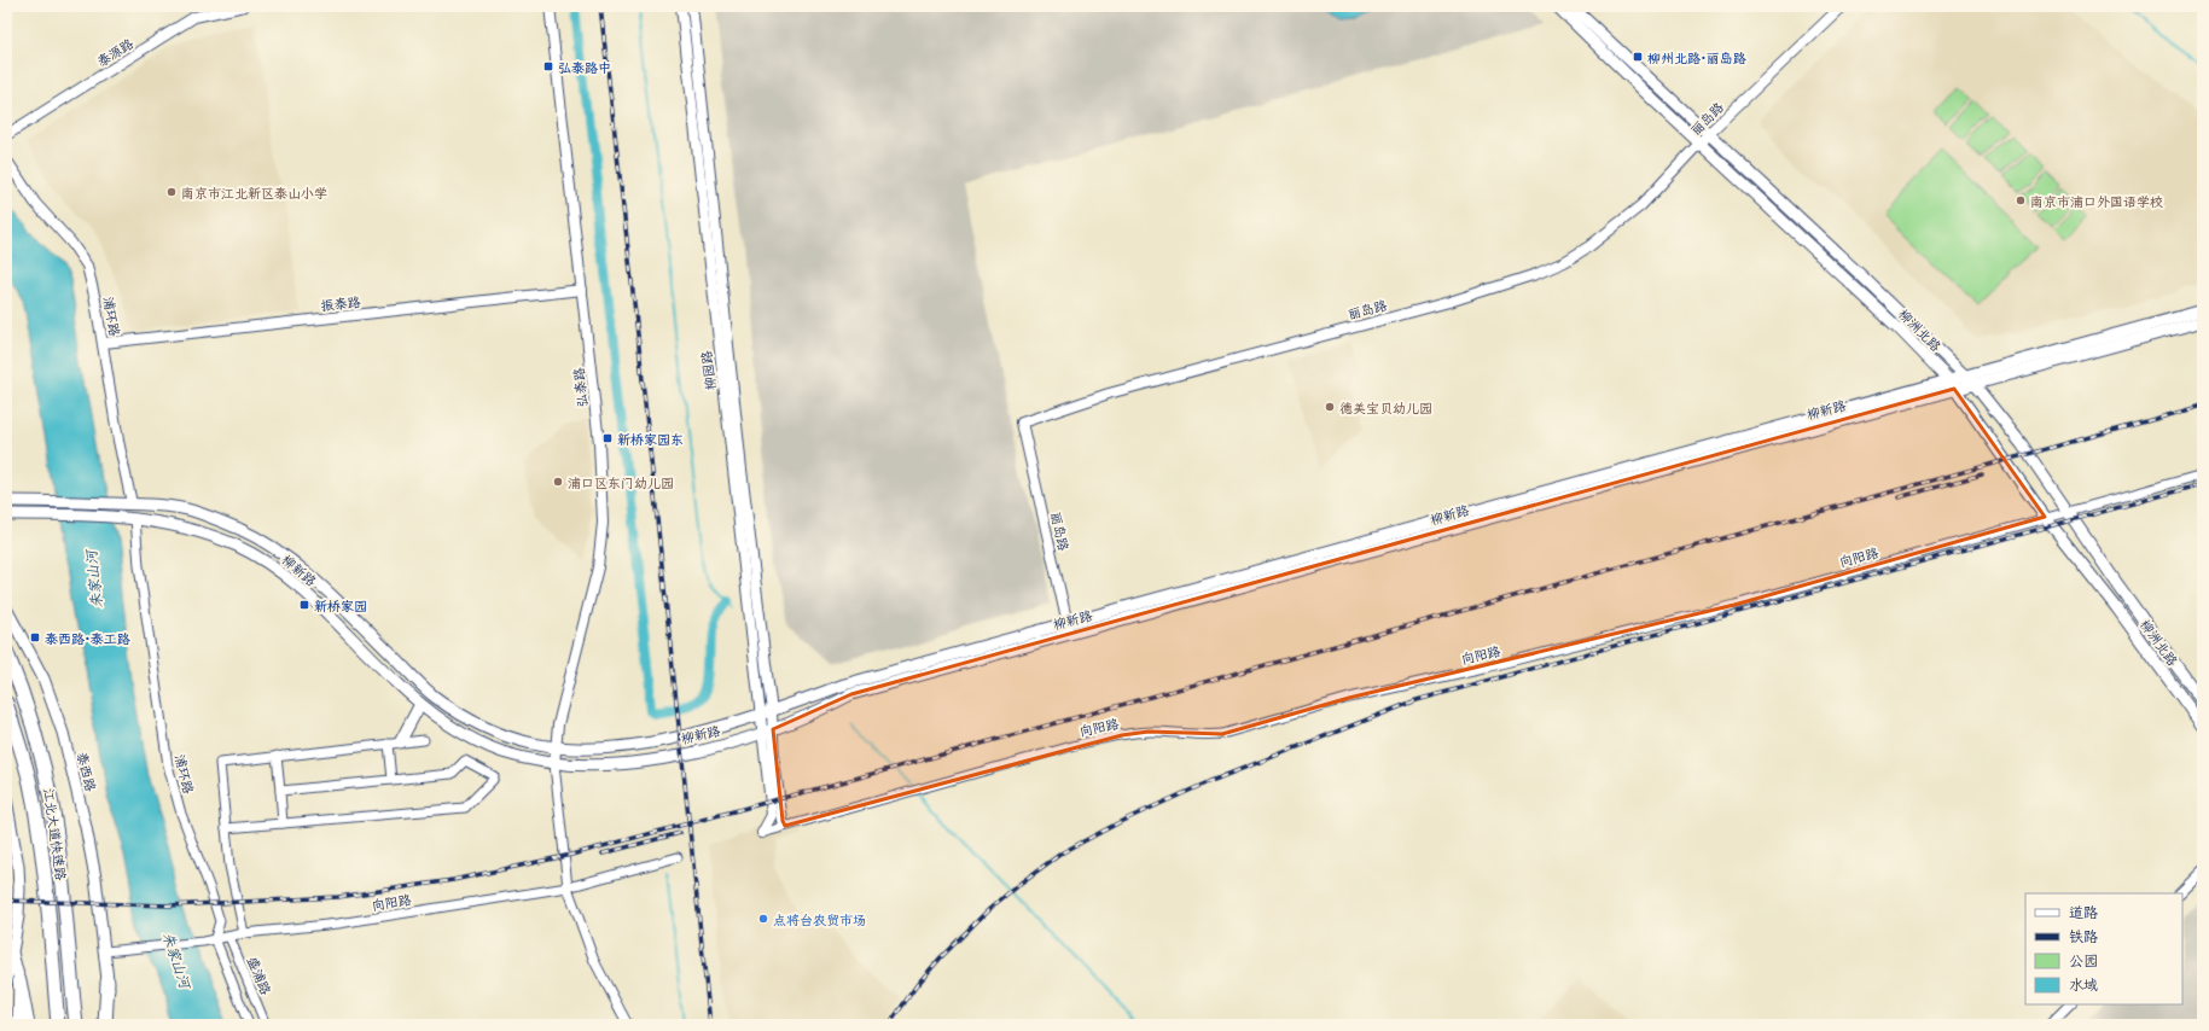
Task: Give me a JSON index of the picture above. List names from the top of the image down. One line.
{"streets":{"highway":["江北大道快速路"],"main road":["柳洲北路","柳新路","泰西路"],"street":["泰源路","丽岛路","振泰路","浦环路","柳园路","弘泰路","向阳路","盛浦路"]},"crossings":[["丽岛路","柳洲北路"],["丽岛路","柳新路"],["振泰路","浦环路"],["振泰路","弘泰路"],["浦环路","柳新路"],["浦环路","向阳路"],["柳洲北路","柳新路"],["柳洲北路","向阳路"],["柳园路","柳新路"],["弘泰路","柳新路"],["向阳路","泰西路"],["向阳路","盛浦路"]],"water":["朱家山河"],"places":{"transit":["柳州北路·丽岛路","弘泰路中","新桥家园东","新桥家园","泰西路·泰工路"],"other":["南京市江北新区泰山小学","南京市浦口外国语学校","德美宝贝幼儿园","浦口区东门幼儿园","点将台农贸市场"]},"legend":["道路","铁路","公园","水域"]}
